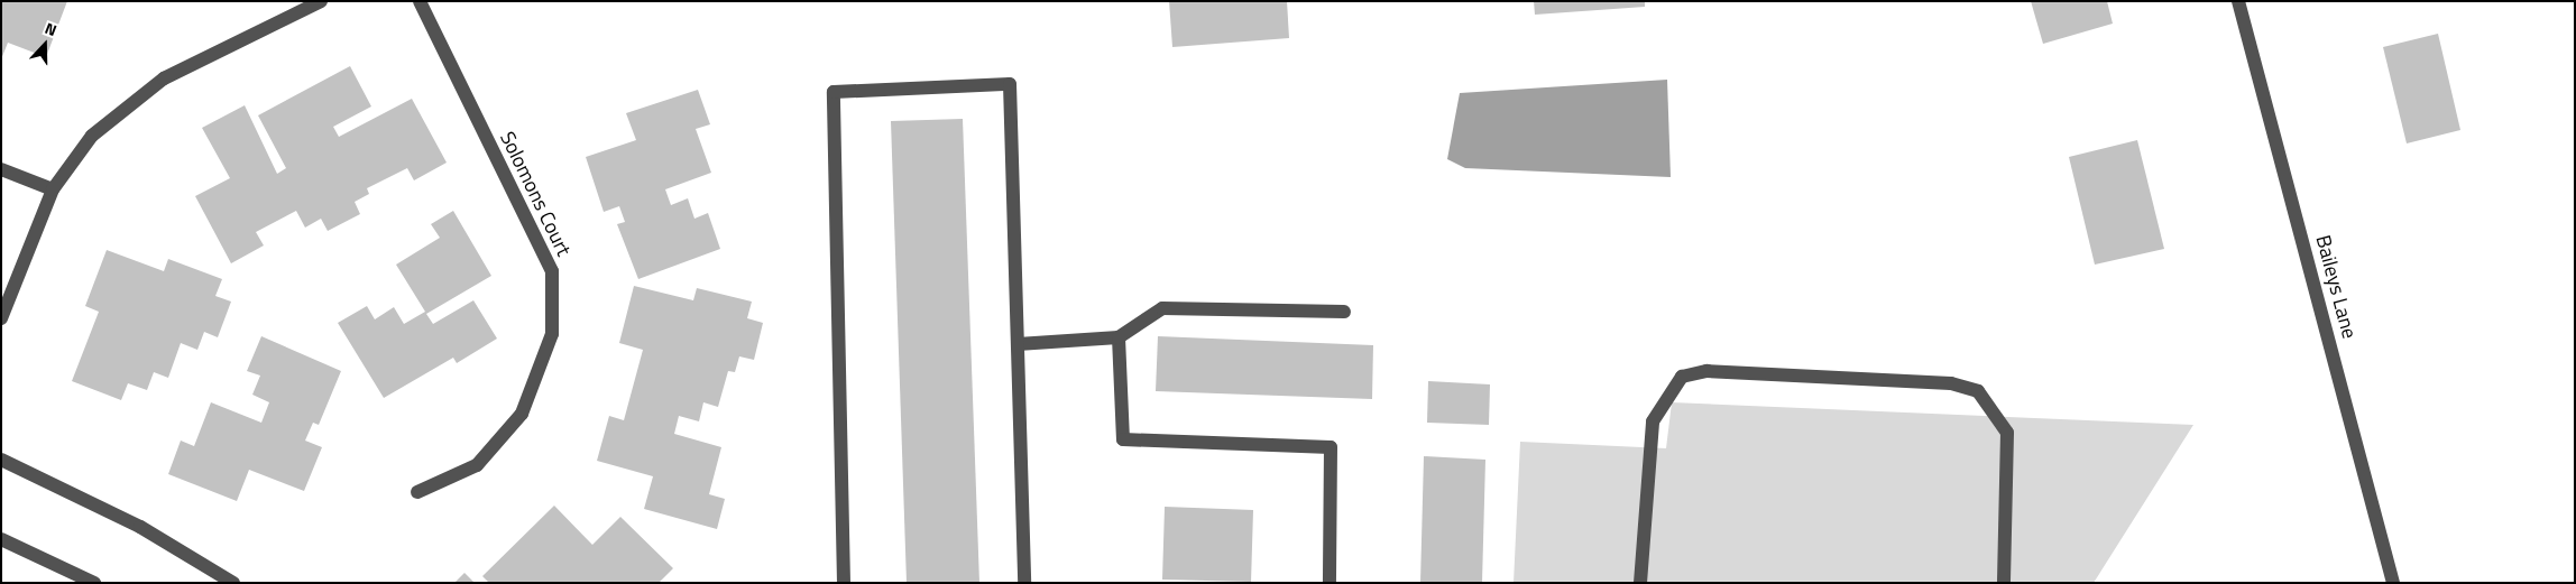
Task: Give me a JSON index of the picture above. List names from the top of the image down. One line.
{"streets":{"street":["Solomons Court","Baileys Lane"]},"north":"top"}
